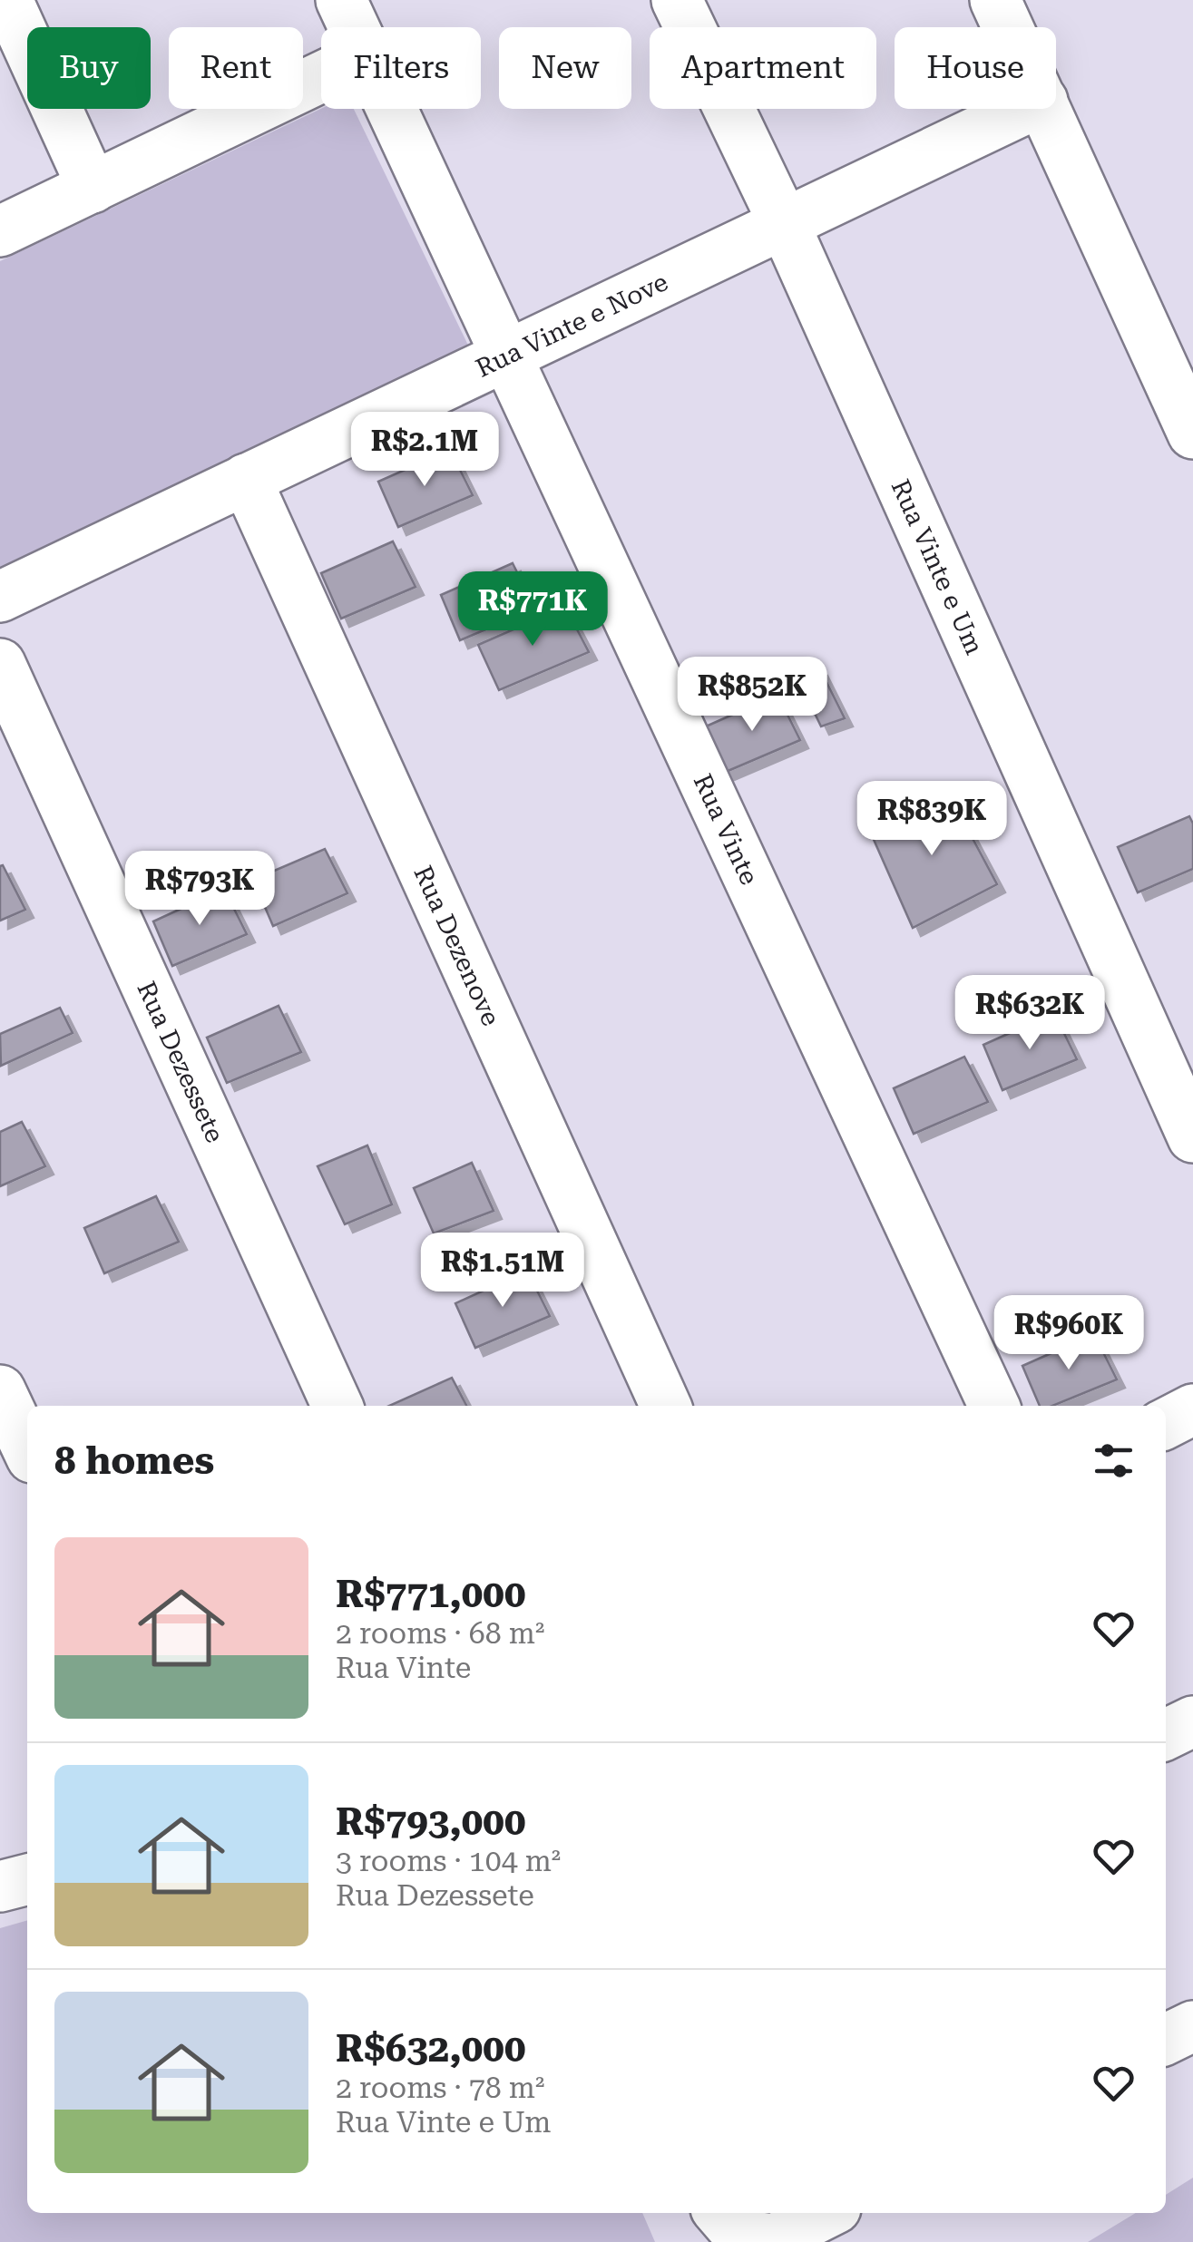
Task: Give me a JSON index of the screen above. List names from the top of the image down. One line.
{"streets":{"street":["Rua Vinte e Nove","Rua Vinte e Um","Rua Vinte","Rua Dezenove","Rua Dezessete"]},"crossings":[["Rua Vinte e Nove","Rua Vinte e Um"],["Rua Vinte e Nove","Rua Vinte"],["Rua Vinte e Nove","Rua Dezenove"]],"page":{"chip":["Buy","Rent","Filters","New","Apartment","House"],"price":["R$2.1M","R$771K","R$852K","R$839K","R$793K","R$632K","R$1.51M","R$960K"],"heading":"8 homes","list":[{"name":"R$771,000","note":"2 rooms · 68 m² · Rua Vinte"},{"name":"R$793,000","note":"3 rooms · 104 m² · Rua Dezessete"},{"name":"R$632,000","note":"2 rooms · 78 m² · Rua Vinte e Um"}]}}
